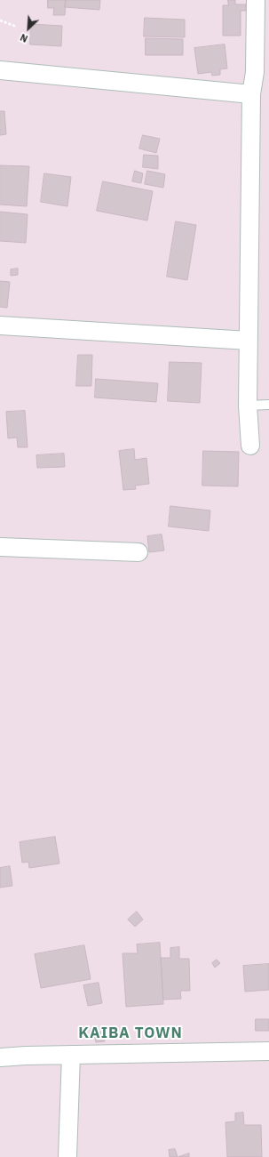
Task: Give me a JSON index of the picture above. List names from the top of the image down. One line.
{"districts":["KAIBA TOWN"],"north":"bottom left"}
